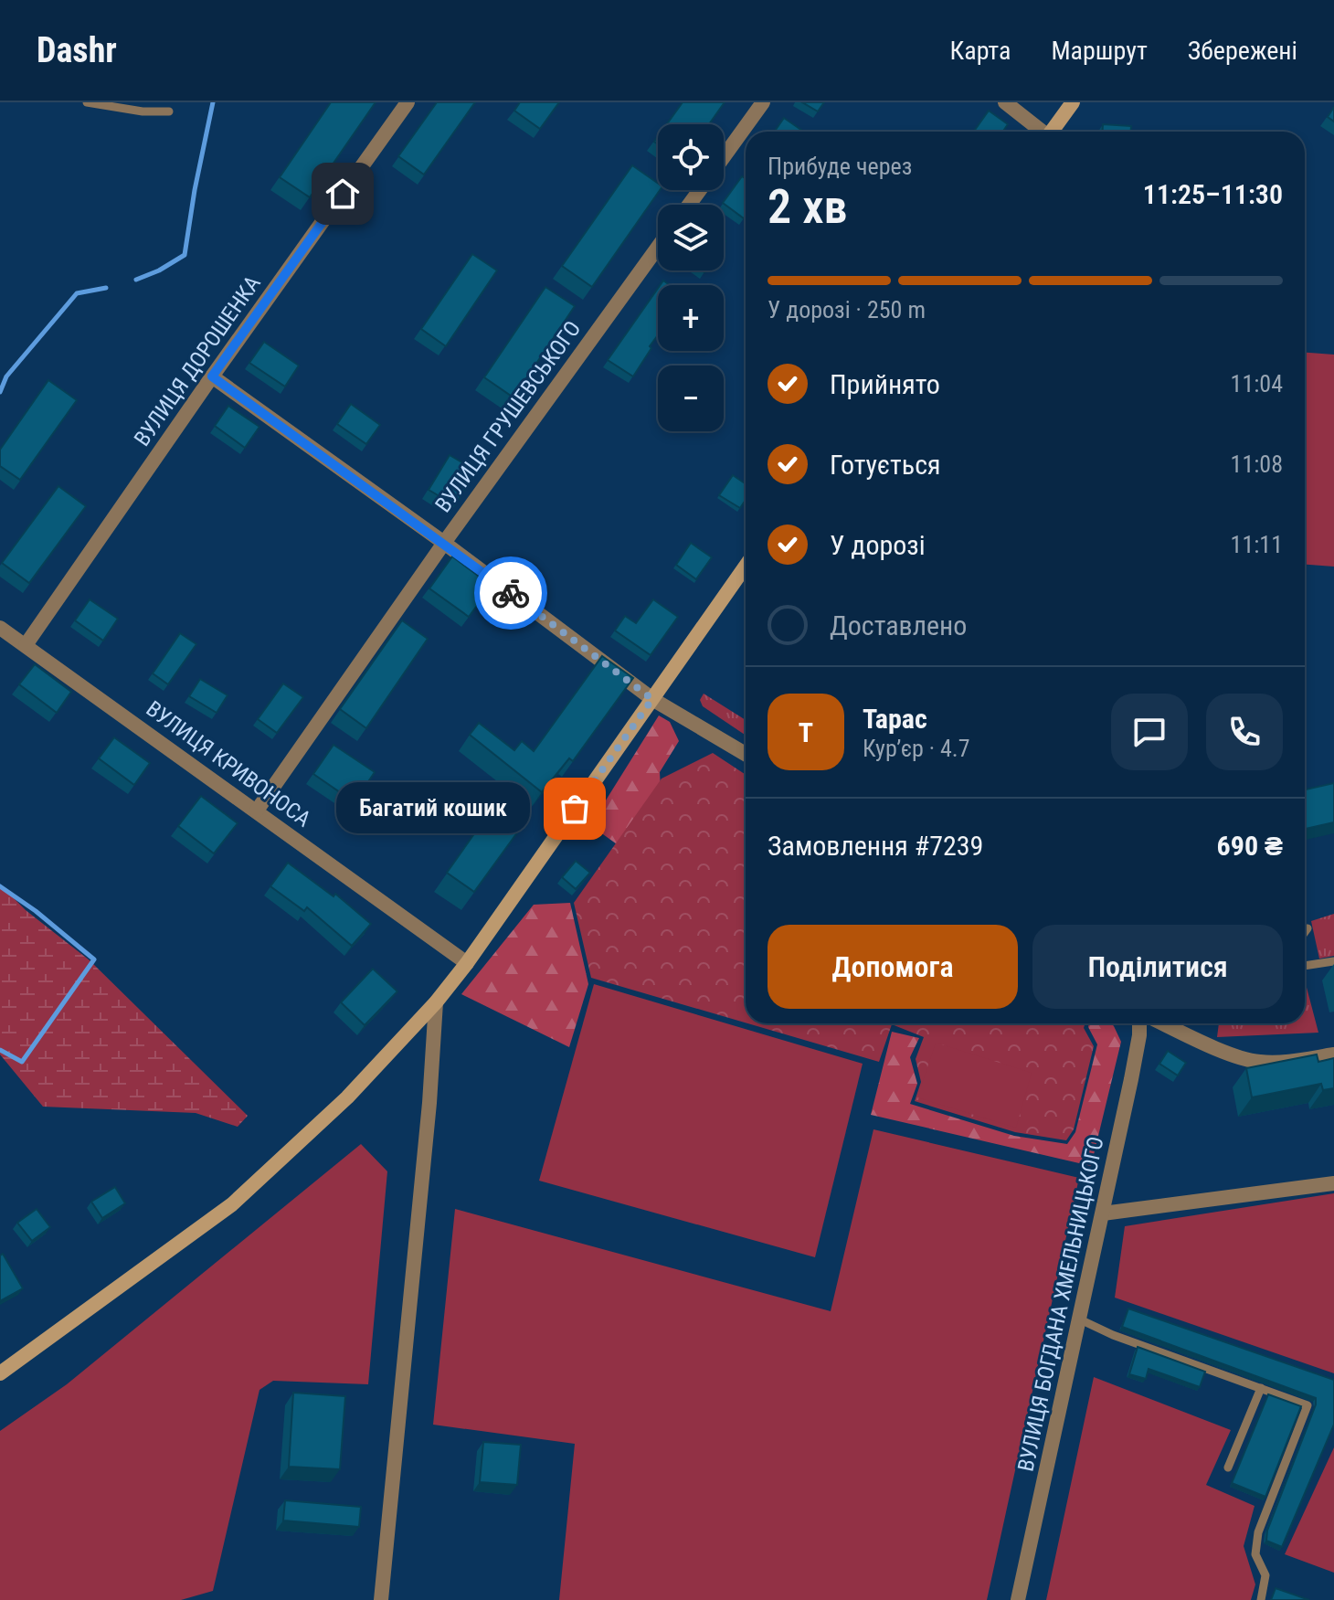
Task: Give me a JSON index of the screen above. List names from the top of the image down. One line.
{"streets":{"street":["ВУЛИЦЯ ДОРОШЕНКА","ВУЛИЦЯ ГРУШЕВСЬКОГО","ВУЛИЦЯ КРИВОНОСА","ВУЛИЦЯ БОГДАНА ХМЕЛЬНИЦЬКОГО"]},"crossings":[["ВУЛИЦЯ ДОРОШЕНКА","ВУЛИЦЯ КРИВОНОСА"],["ВУЛИЦЯ ГРУШЕВСЬКОГО","ВУЛИЦЯ КРИВОНОСА"]],"places":["Багатий кошик"],"page":{"header":"Dashr","nav":["Карта","Маршрут","Збережені"],"map_buttons":["+","−"],"heading":["2 хв","Прибуде через","11:25–11:30"],"panel":["Тарас","Кур’єр · 4.7","Замовлення #7239","690 ₴"],"bar":"У дорозі · 250 m","list":[["Прийнято","11:04"],["Готується","11:08"],["У дорозі","11:11"],"Доставлено"],"round":"Т","bubble":"Багатий кошик","buttons":["Допомога","Поділитися"]}}
